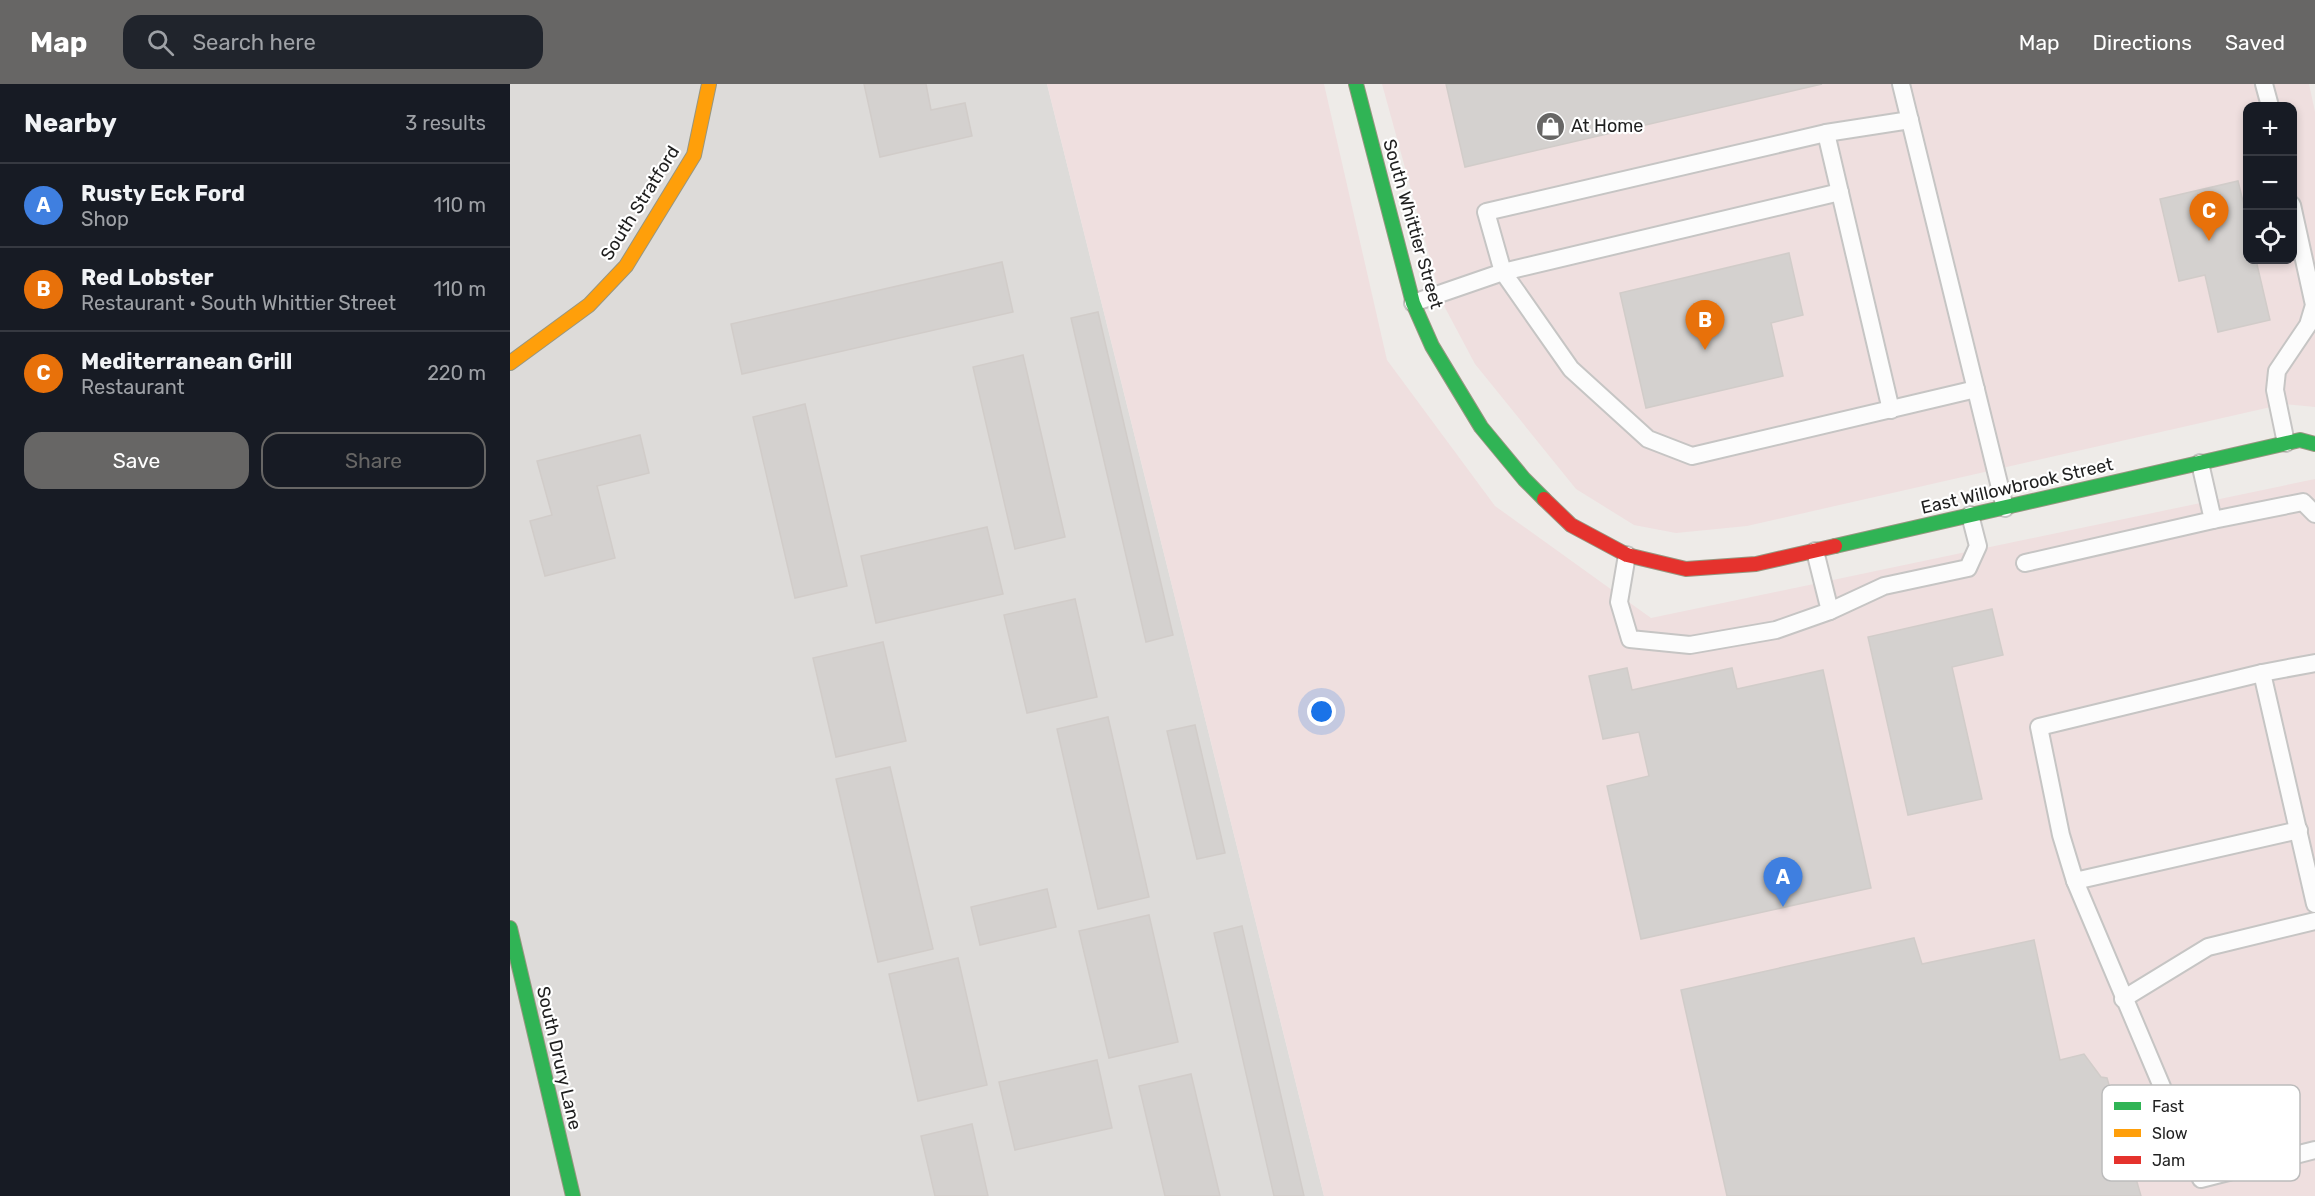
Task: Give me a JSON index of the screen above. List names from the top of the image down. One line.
{"streets":{"street":["South Stratford","South Whittier Street","East Willowbrook Street","South Drury Lane"]},"crossings":[["South Whittier Street","East Willowbrook Street"]],"places":{"shop":["At Home"]},"legend":["Fast","Slow","Jam"],"page":{"header":"Map","search":"Search here","nav":["Map","Directions","Saved"],"heading":["Nearby","3 results"],"map_buttons":["+","−"],"list":[{"mark":"A","name":"Rusty Eck Ford","note":"Shop","value":"110 m"},{"mark":"B","name":"Red Lobster","note":"Restaurant · South Whittier Street","value":"110 m"},{"mark":"C","name":"Mediterranean Grill","note":"Restaurant","value":"220 m"}],"pins":["C","B","A"],"buttons":["Save","Share"]}}
